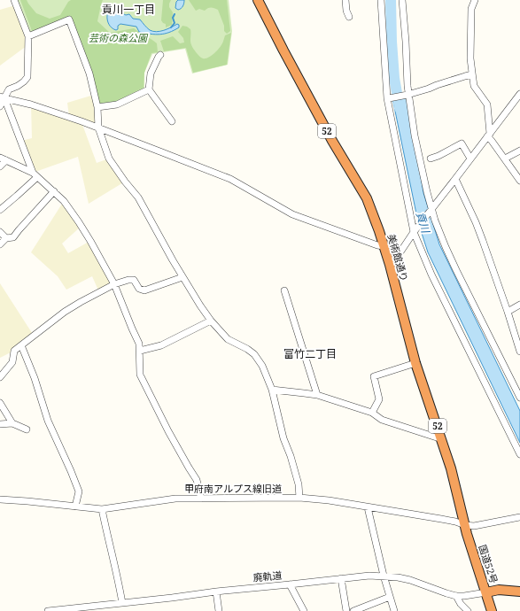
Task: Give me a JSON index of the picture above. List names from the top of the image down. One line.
{"streets":{"highway":["52","美術館通り","国道52号"],"street":["甲府南アルプス線旧道","廃軌道"]},"crossings":[["美術館通り","甲府南アルプス線旧道"],["美術館通り","国道52号"],["国道52号","廃軌道"]],"districts":["貢川一丁目","富竹二丁目"],"water":["貢川"],"parks":["芸術の森公園"]}
